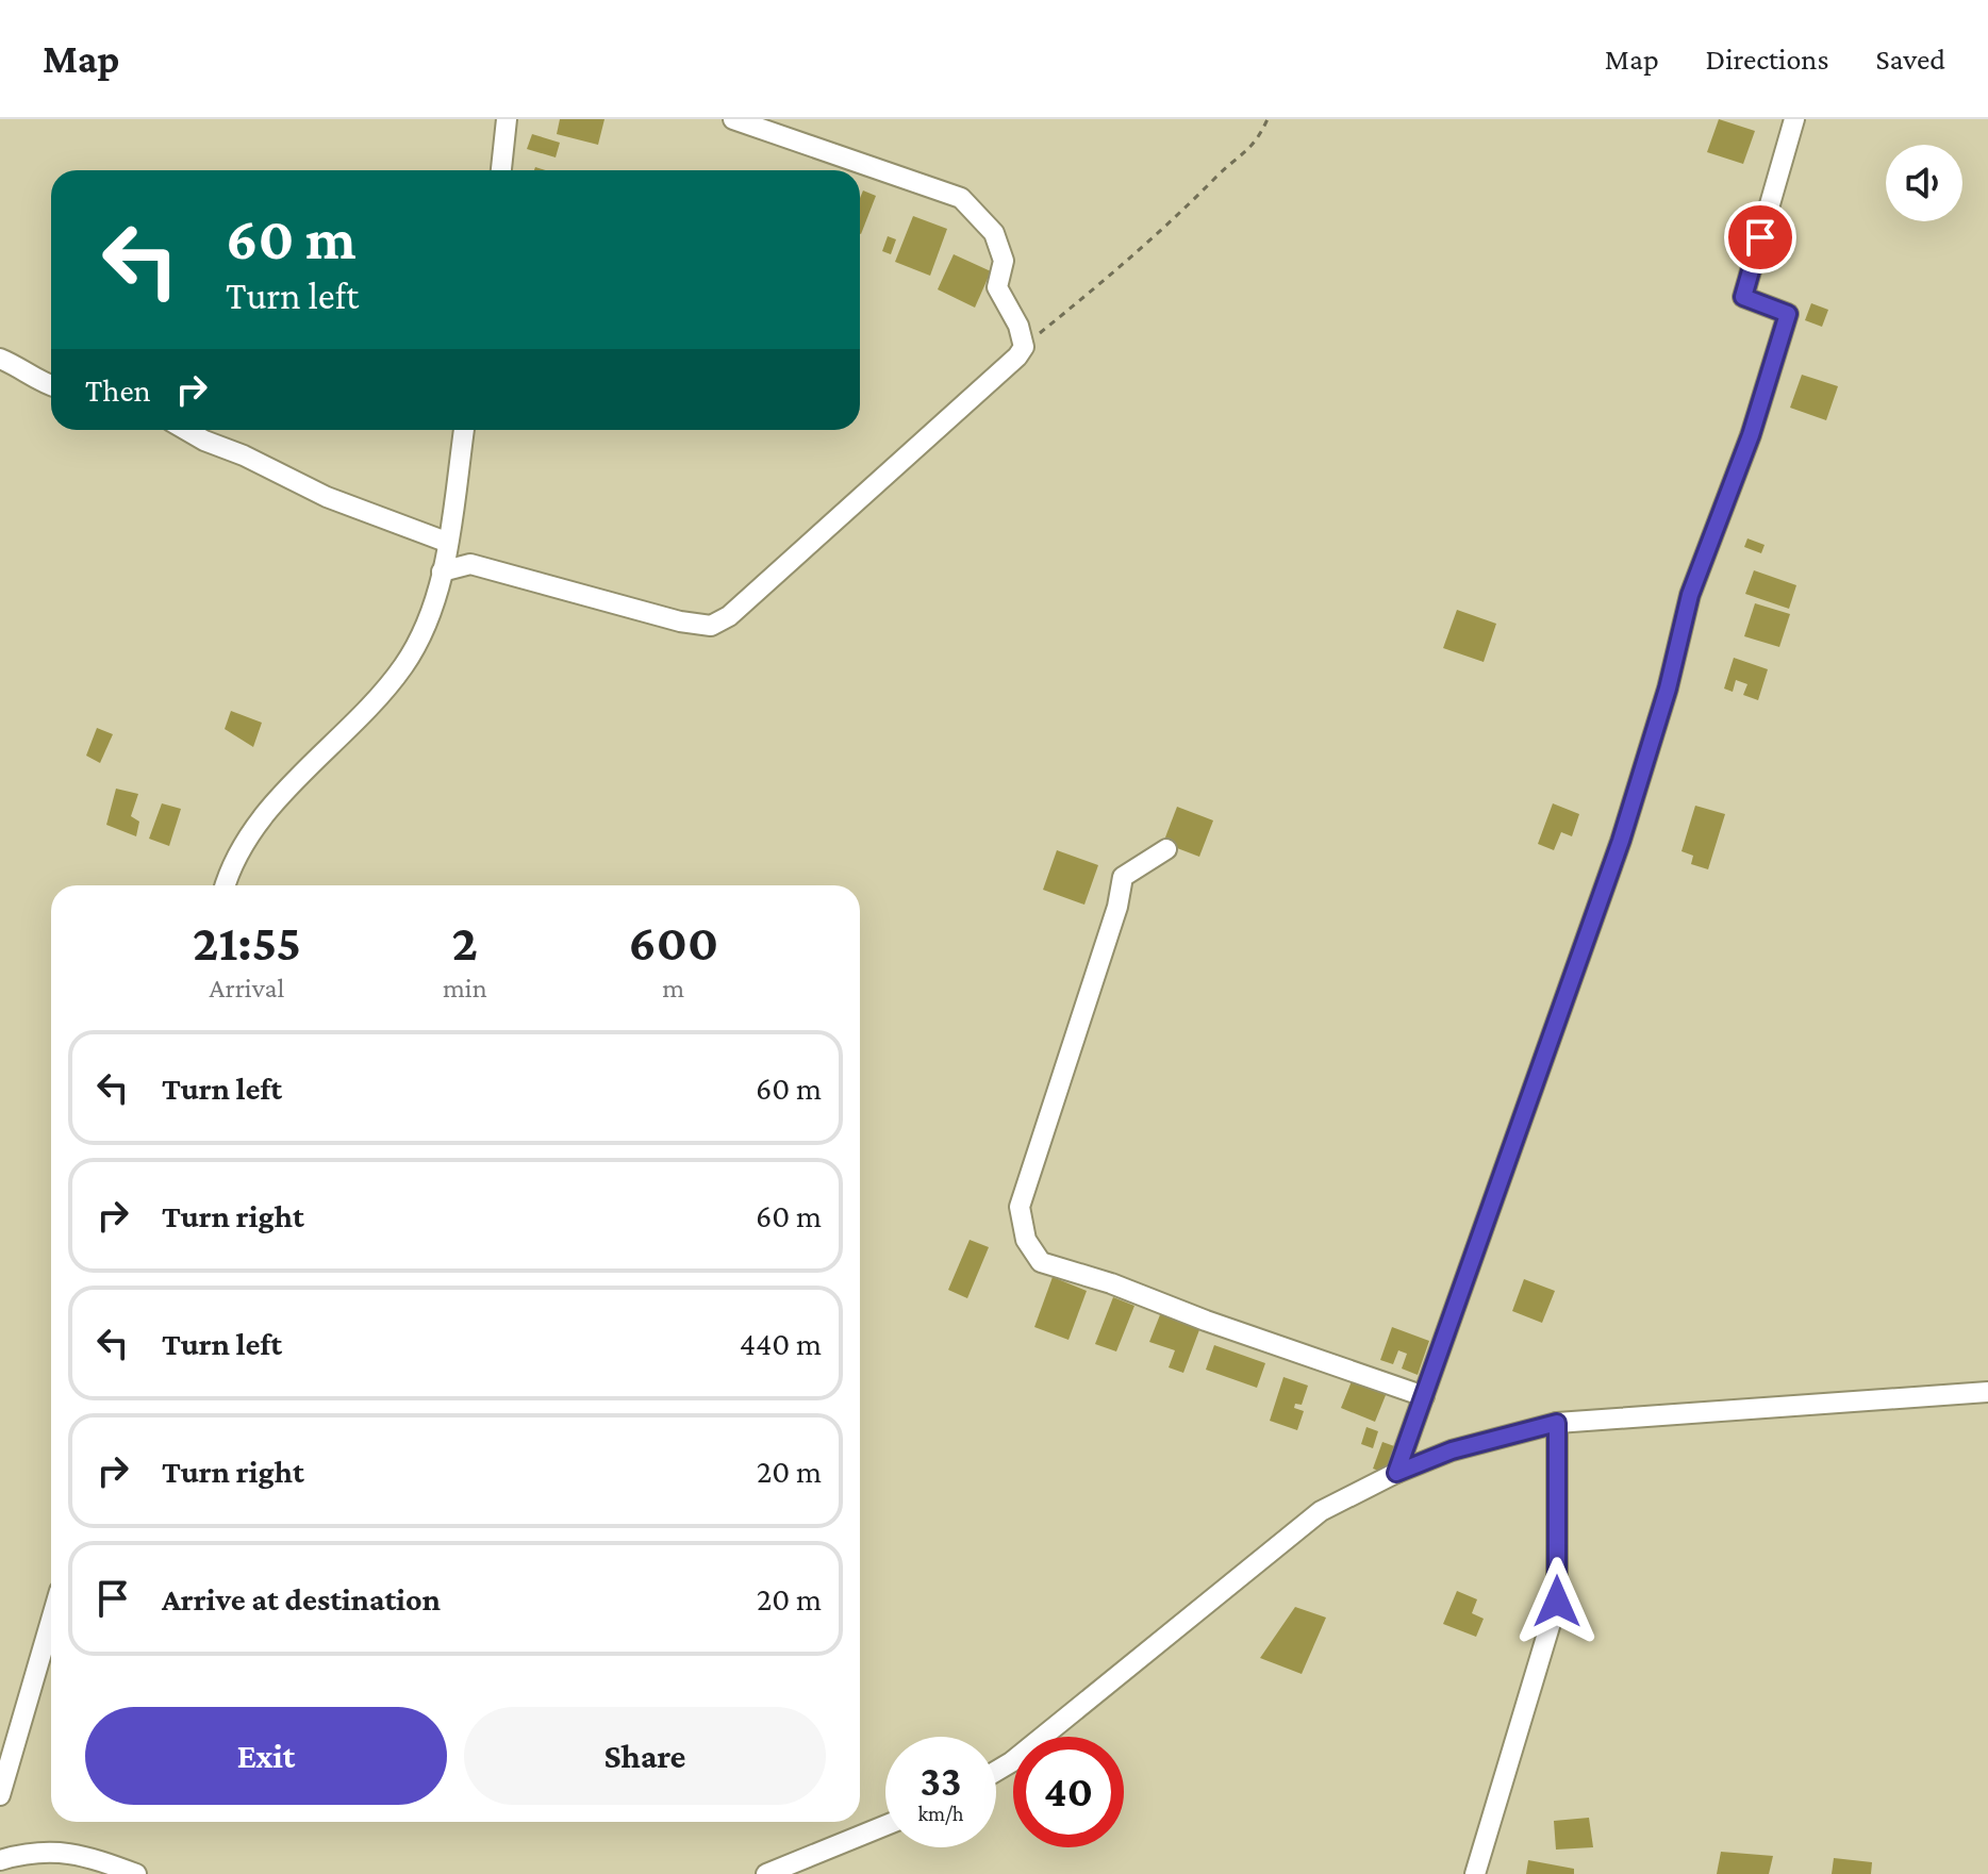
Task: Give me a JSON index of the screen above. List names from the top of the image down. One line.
{"page":{"header":"Map","nav":["Map","Directions","Saved"],"turn":["60 m","Turn left"],"then":"Then","eta":["21:55","Arrival","2","min","600","m"],"list":[{"name":"Turn left","value":"60 m"},{"name":"Turn right","value":"60 m"},{"name":"Turn left","value":"440 m"},{"name":"Turn right","value":"20 m"},{"name":"Arrive at destination","value":"20 m"}],"buttons":["Exit","Share"],"speed":"33 km/h","limit":"40"}}
